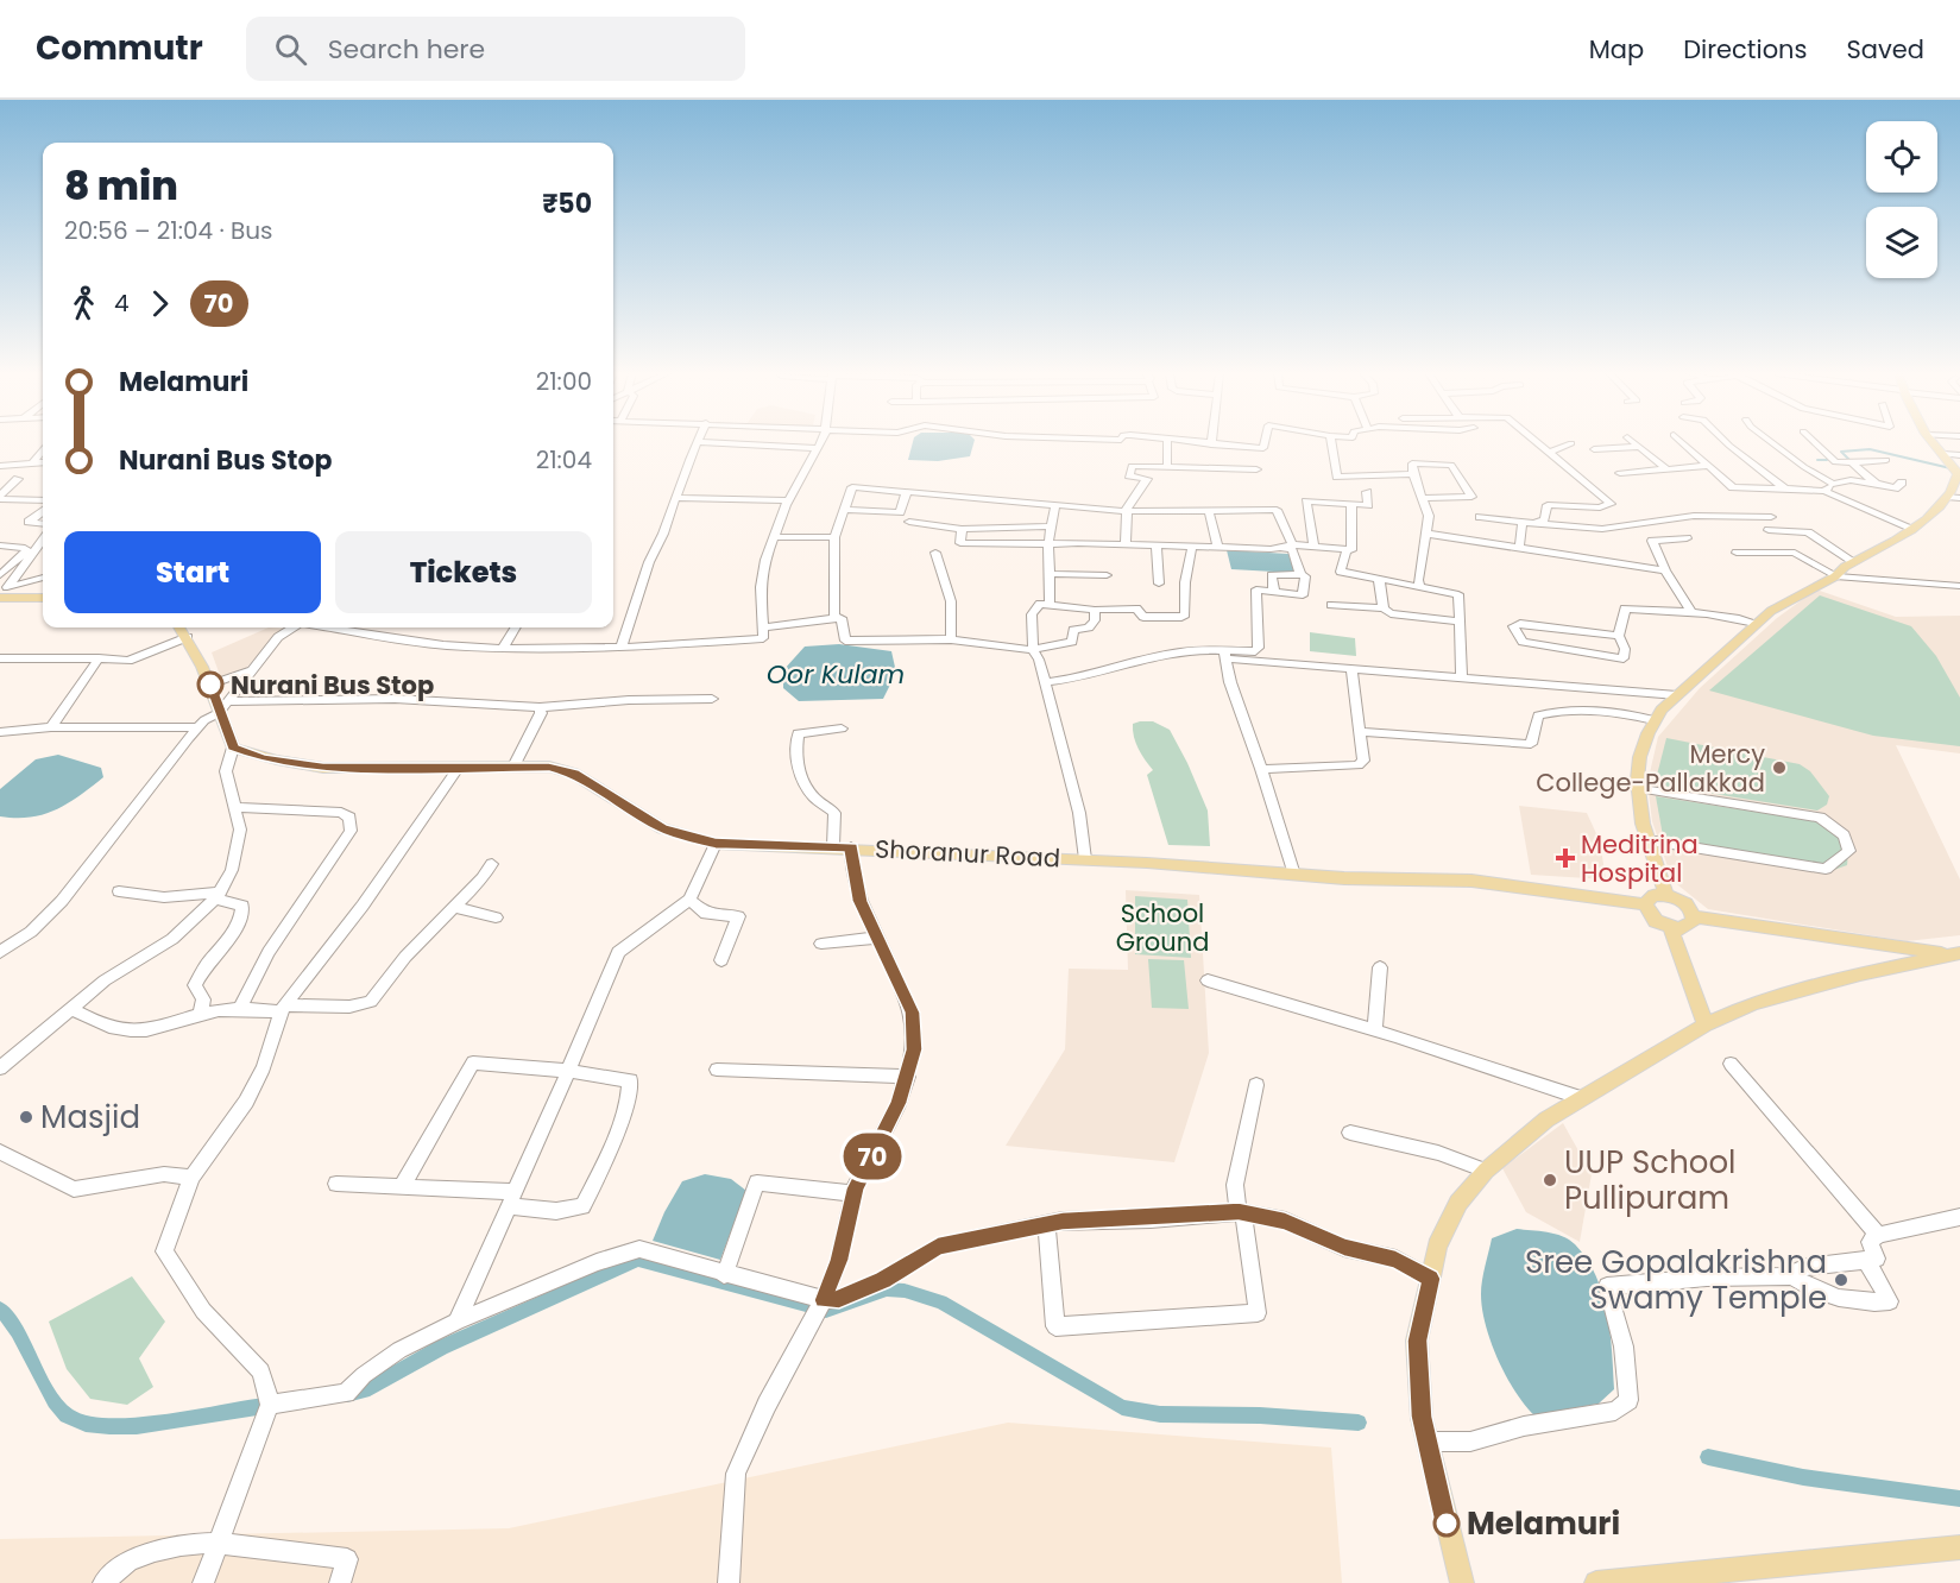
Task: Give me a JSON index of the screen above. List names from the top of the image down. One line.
{"streets":{"main road":["Shoranur Road"]},"water":["Oor Kulam"],"parks":["School Ground"],"places":{"other":["Nurani Bus Stop","Mercy College-Pallakkad","Masjid","UUP School Pullipuram","Sree Gopalakrishna Swamy Temple","Melamuri"],"health":["Meditrina Hospital"]},"lines":["bus line 70"],"page":{"header":"Commutr","search":"Search here","nav":["Map","Directions","Saved"],"on_map":"70","heading":["8 min","20:56 – 21:04 · Bus","₹50"],"legs":["4","70"],"list":[{"name":"Melamuri","value":"21:00"},{"name":"Nurani Bus Stop","value":"21:04"}],"buttons":["Start","Tickets"]}}
